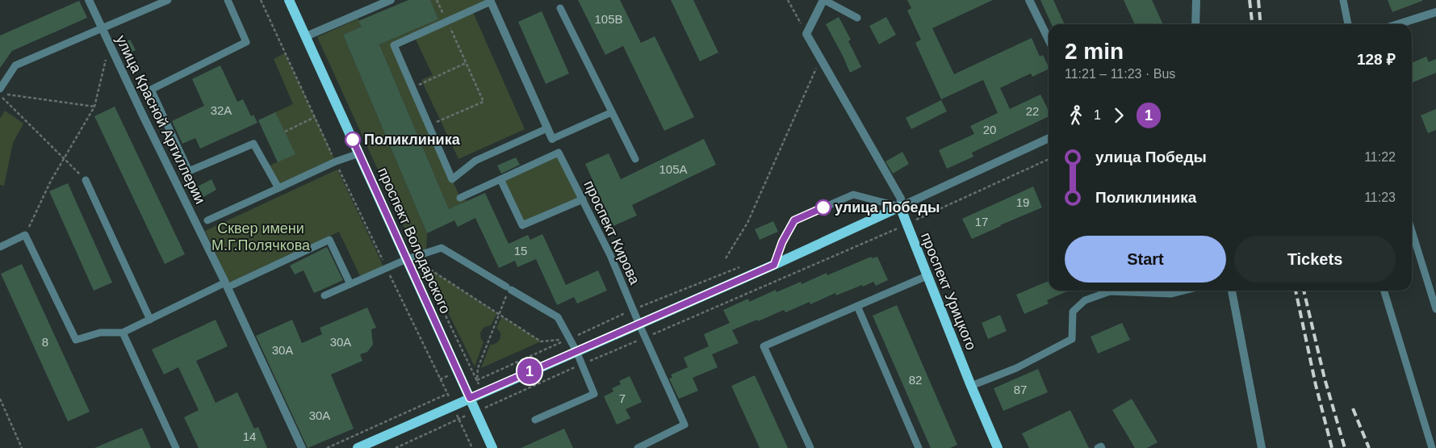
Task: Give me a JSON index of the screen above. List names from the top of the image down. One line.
{"streets":{"main road":["проспект Володарского","проспект Урицкого"],"street":["улица Красной Артиллерии"],"lane":["проспект Кирова"]},"parks":["Сквер имени М.Г.Полячкова"],"places":["Поликлиника","улица Победы"],"lines":["bus line 1"],"house_numbers":["105В","32А","22","20","105А","19","17","15","8","30А","30А","82","87","7","30А","14"],"page":{"on_map":"1","heading":["2 min","11:21 – 11:23 · Bus","128 ₽"],"legs":["1","1"],"list":[{"name":"улица Победы","value":"11:22"},{"name":"Поликлиника","value":"11:23"}],"buttons":["Start","Tickets"]}}
